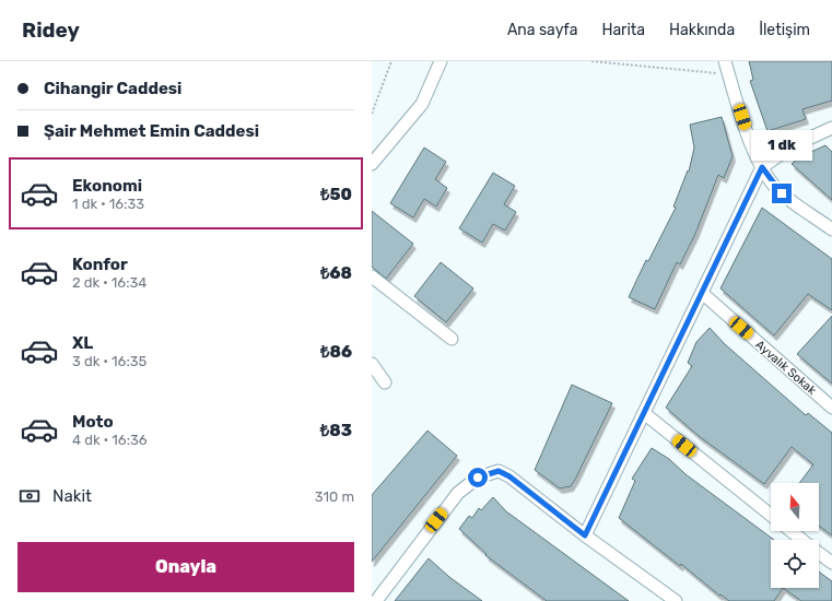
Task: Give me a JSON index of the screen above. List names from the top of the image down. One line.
{"streets":{"street":["Ayvalık Sokak"]},"north":"top","page":{"header":"Ridey","nav":["Ana sayfa","Harita","Hakkında","İletişim"],"banner":["Cihangir Caddesi","Şair Mehmet Emin Caddesi"],"bubble":"1 dk","list":[{"name":"Ekonomi","note":"1 dk · 16:33","value":"₺50"},{"name":"Konfor","note":"2 dk · 16:34","value":"₺68"},{"name":"XL","note":"3 dk · 16:35","value":"₺86"},{"name":"Moto","note":"4 dk · 16:36","value":"₺83"}],"pay":["Nakit","310 m"],"buttons":"Onayla"}}
